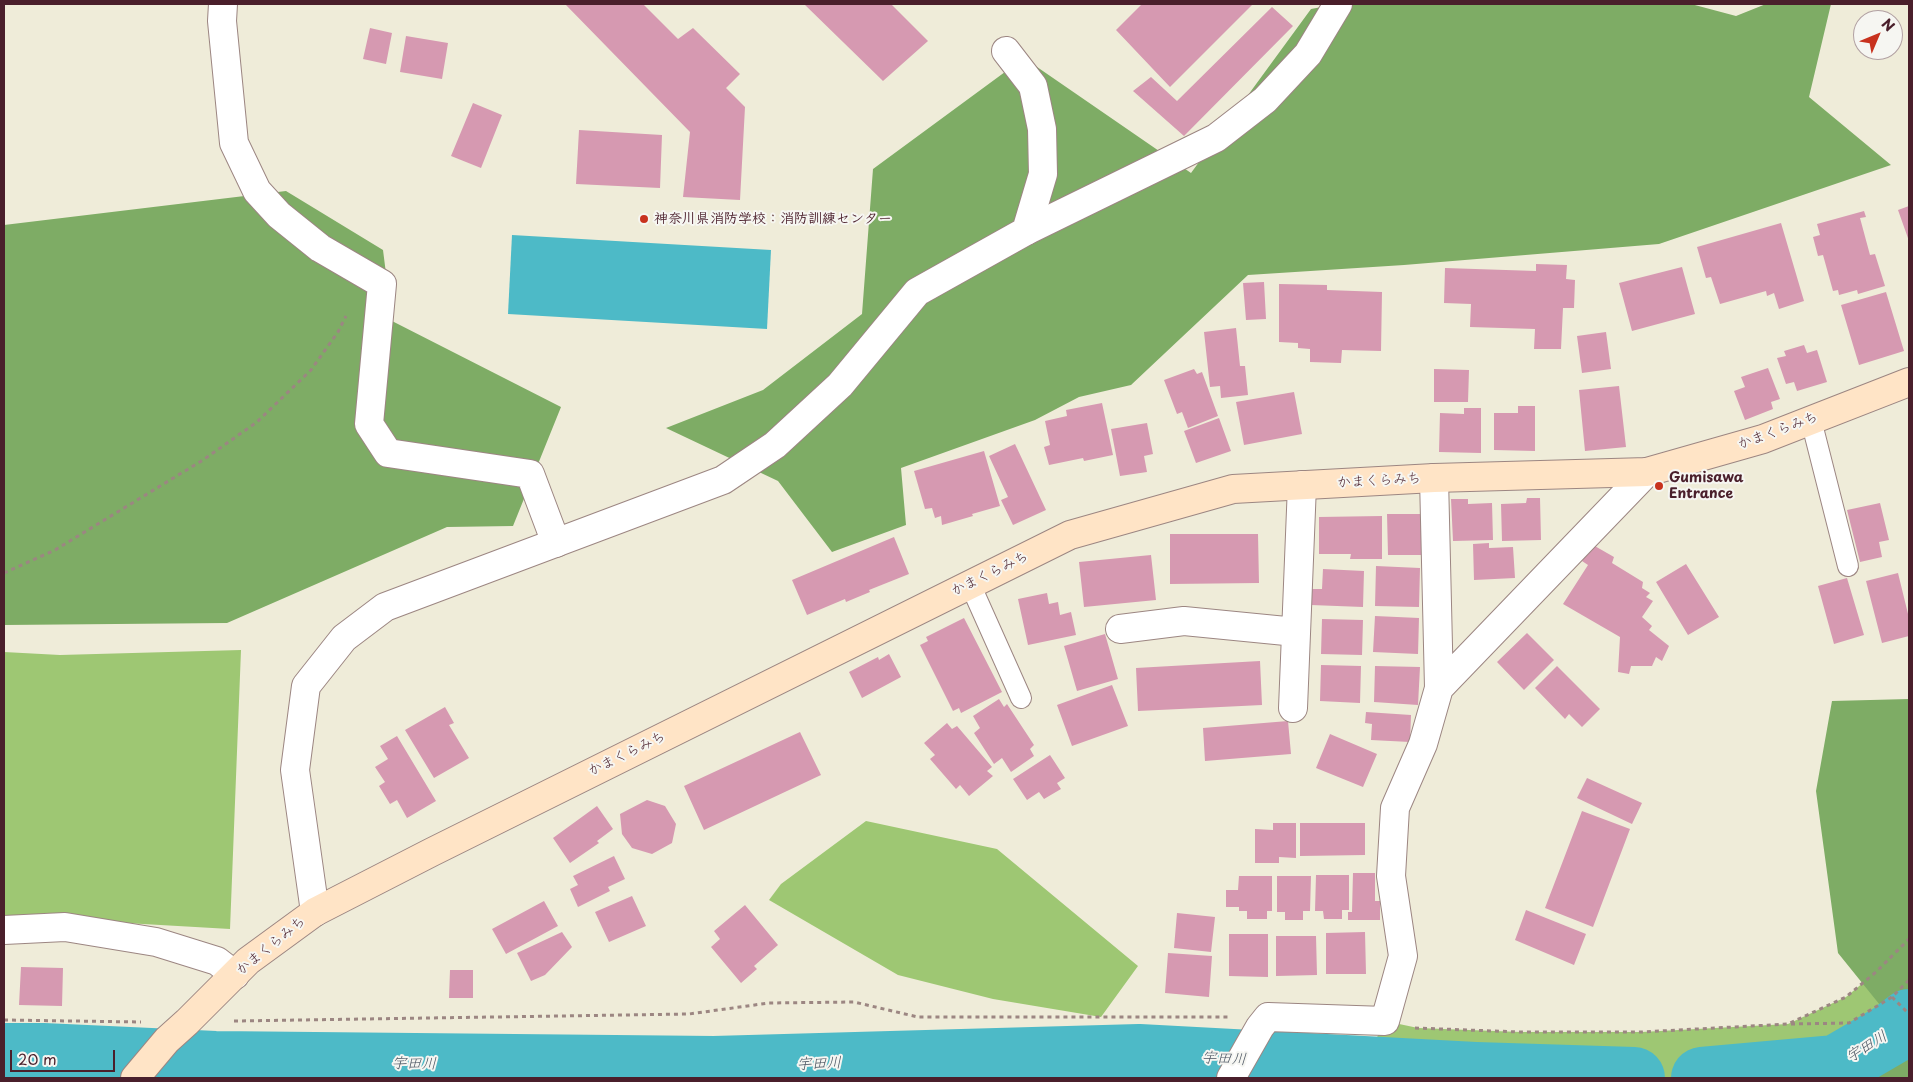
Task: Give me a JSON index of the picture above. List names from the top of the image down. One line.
{"streets":{"main road":["かまくらみち"]},"water":["宇田川"],"places":["神奈川県消防学校：消防訓練センター","Gumisawa Entrance"],"scale_bar":"20 m","north":"top right"}
